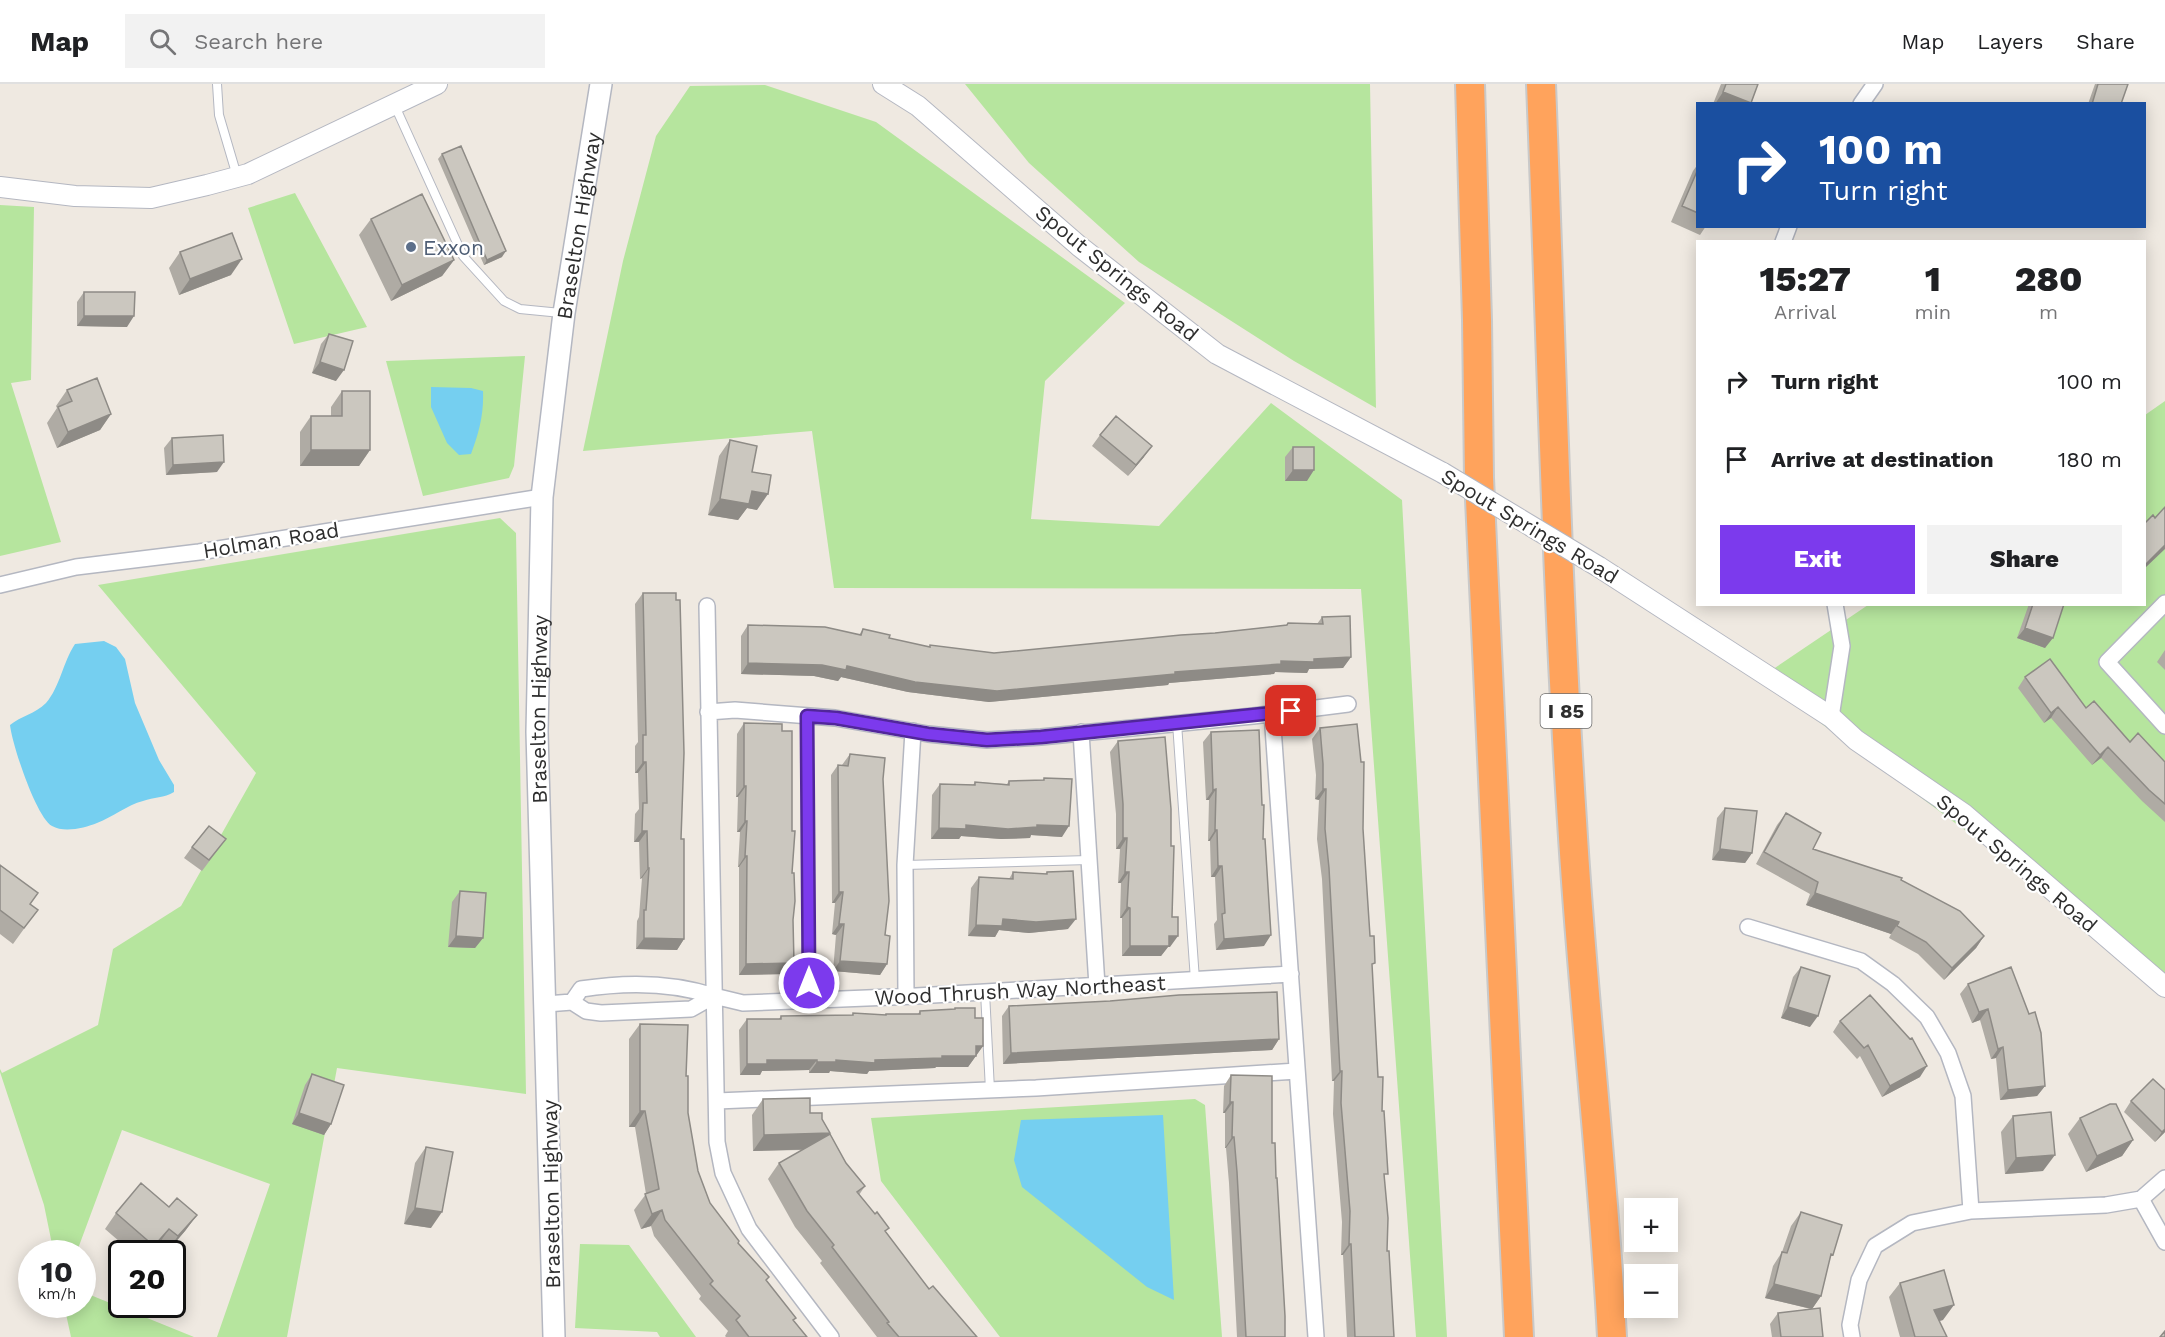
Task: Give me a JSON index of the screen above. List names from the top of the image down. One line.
{"streets":{"highway":["I 85"],"main road":["Braselton Highway"],"street":["Spout Springs Road","Holman Road","Wood Thrush Way Northeast"]},"crossings":[["Braselton Highway","Holman Road"]],"places":["Exxon"],"page":{"header":"Map","search":"Search here","nav":["Map","Layers","Share"],"turn":["100 m","Turn right"],"eta":["15:27","Arrival","1","min","280","m"],"list":[{"name":"Turn right","value":"100 m"},{"name":"Arrive at destination","value":"180 m"}],"buttons":["Exit","Share"],"map_buttons":["+","−"],"speed":"10 km/h","limit":"20"}}
